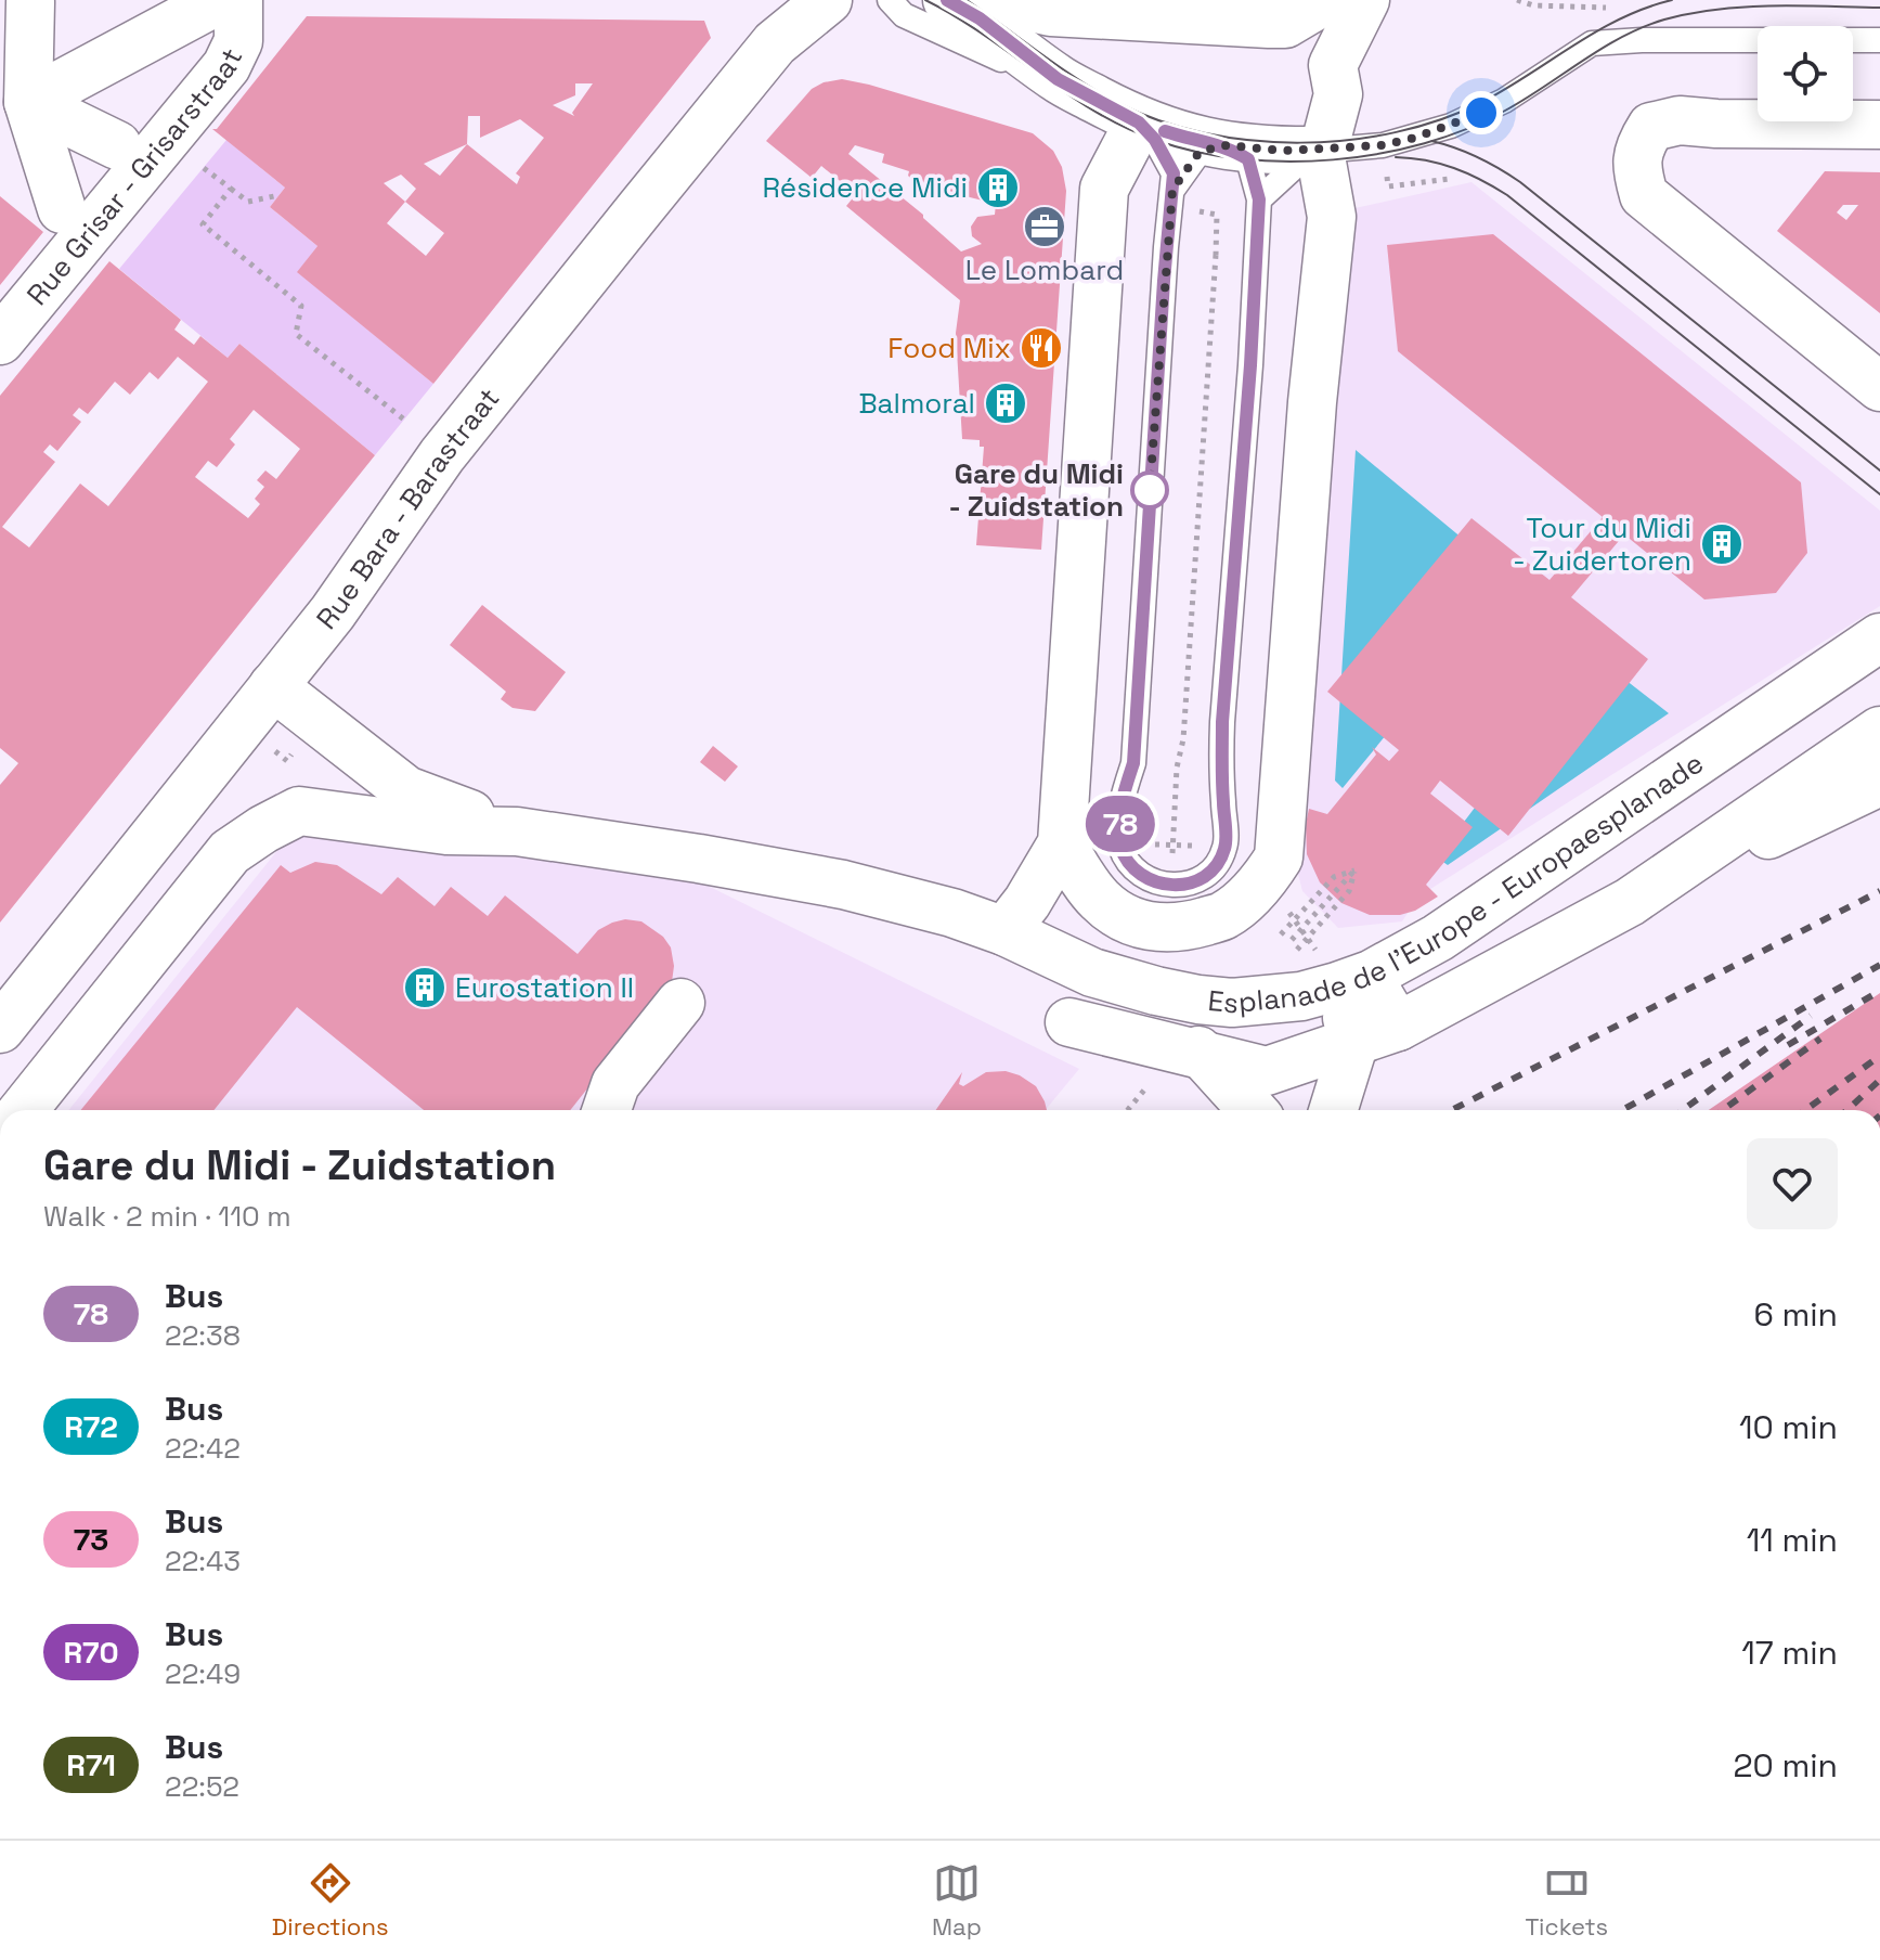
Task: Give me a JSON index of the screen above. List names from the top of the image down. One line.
{"streets":{"street":["Rue Grisar - Grisarstraat","Rue Bara - Barastraat","Esplanade de l'Europe - Europaesplanade"]},"places":{"building":["Résidence Midi","Balmoral","Tour du Midi - Zuidertoren","Eurostation II"],"office":["Le Lombard"],"restaurant":["Food Mix"],"other":["Gare du Midi - Zuidstation"]},"lines":["bus line 78"],"page":{"on_map":"78","heading":["Gare du Midi - Zuidstation","Walk · 2 min · 110 m"],"list":[{"mark":"78","name":"Bus","note":"22:38","value":"6 min"},{"mark":"R72","name":"Bus","note":"22:42","value":"10 min"},{"mark":"73","name":"Bus","note":"22:43","value":"11 min"},{"mark":"R70","name":"Bus","note":"22:49","value":"17 min"},{"mark":"R71","name":"Bus","note":"22:52","value":"20 min"}],"tabs":["Directions","Map","Tickets"]}}
